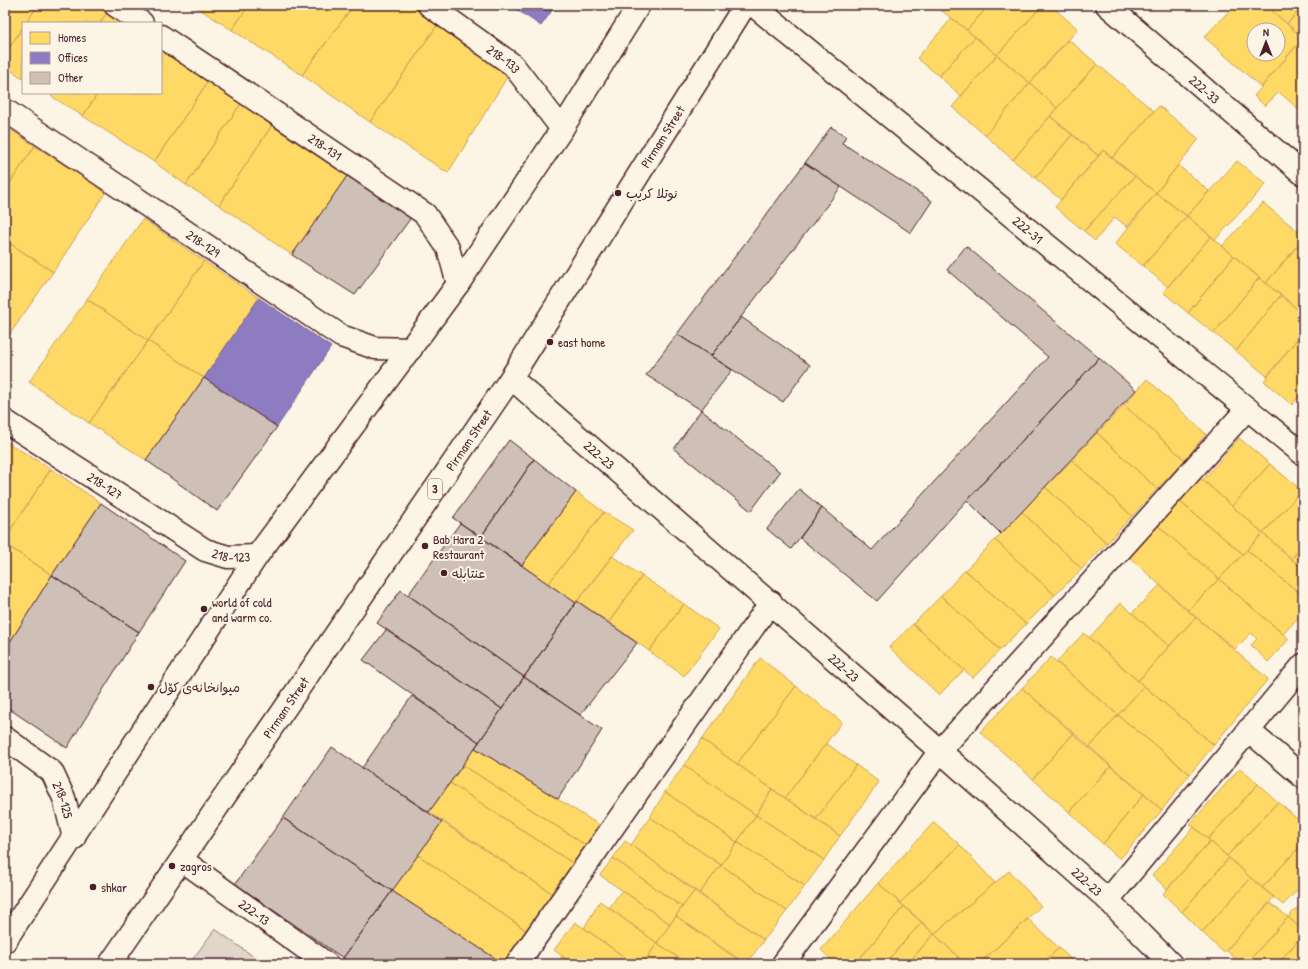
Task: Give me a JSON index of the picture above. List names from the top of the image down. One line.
{"streets":{"main road":["218-133","222-33","Pirmam Street","218-131","222-31","218-129","222-23","218-127","3","218-123","218-125","222-13"]},"crossings":[["Pirmam Street","222-23"],["Pirmam Street","222-13"],["218-127","218-123"]],"places":["نوتلا كريب","east home","Bab Hara 2 Restaurant","عنتابله","world of cold and warm co.","میوانخانەی کۆل","zagros","shkar"],"legend":["Homes","Offices","Other"],"north":"top"}
